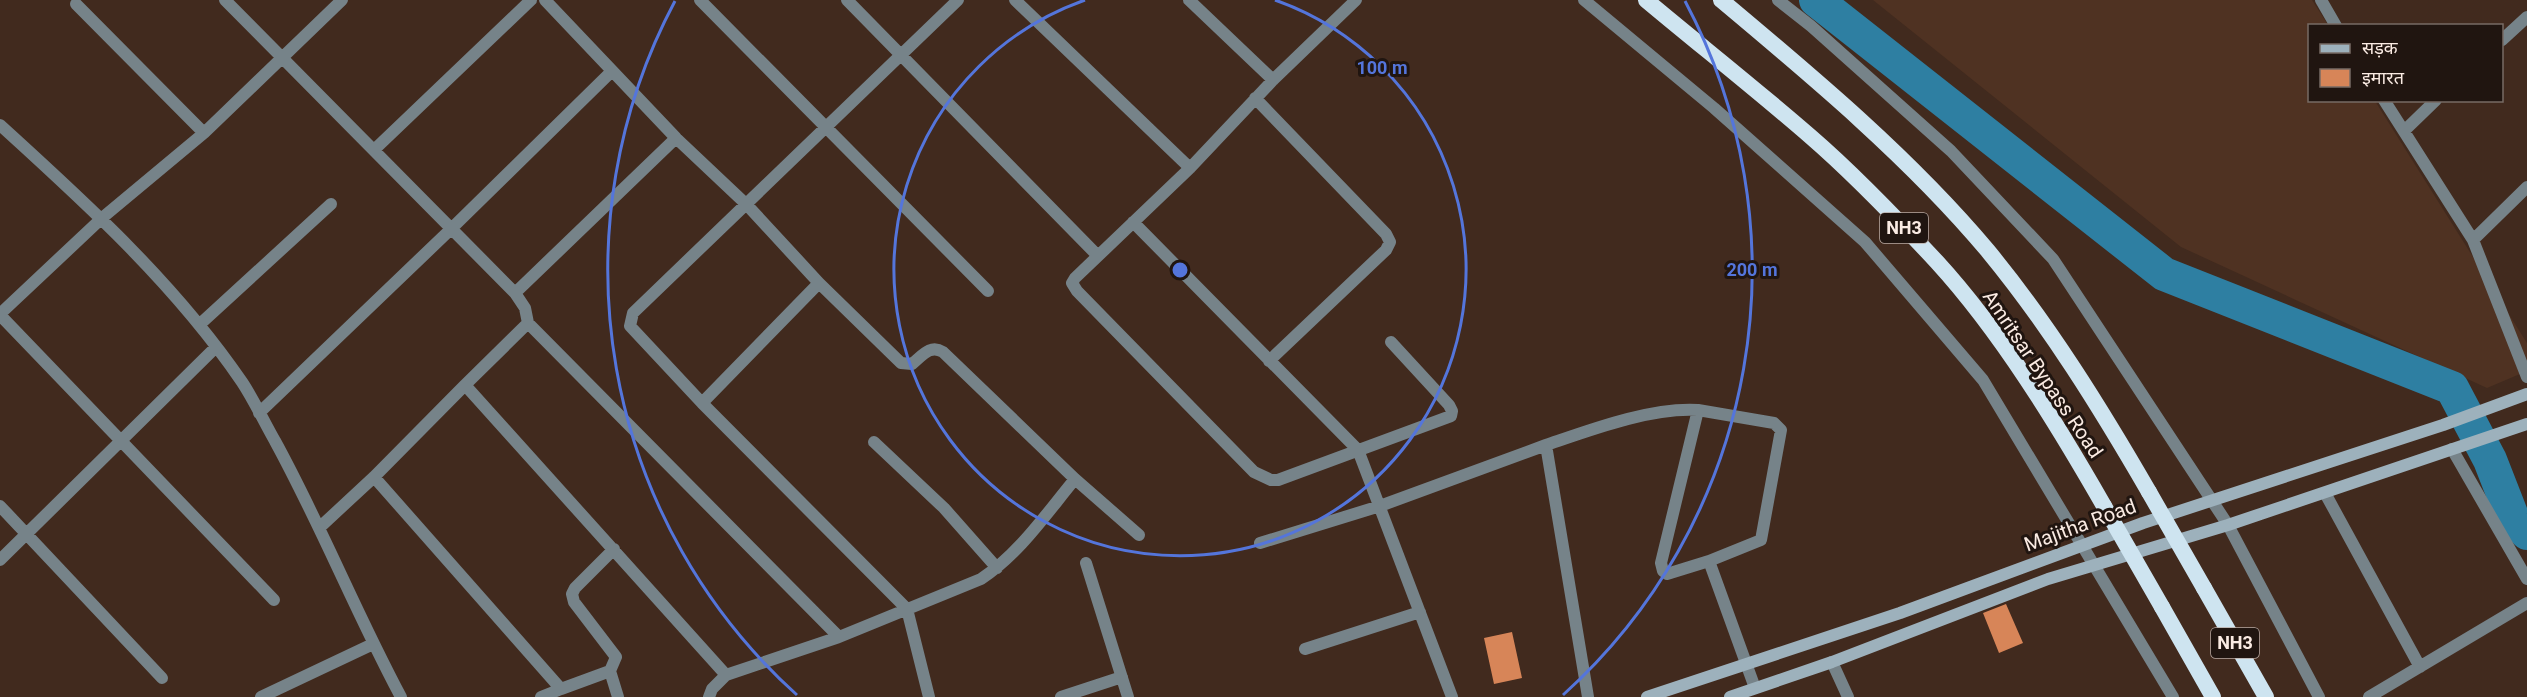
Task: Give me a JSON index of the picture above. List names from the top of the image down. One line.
{"streets":{"highway":["NH3","Amritsar Bypass Road"],"main road":["Majitha Road"]},"legend":["सड़क","इमारत"],"rings":["100 m","200 m"]}
